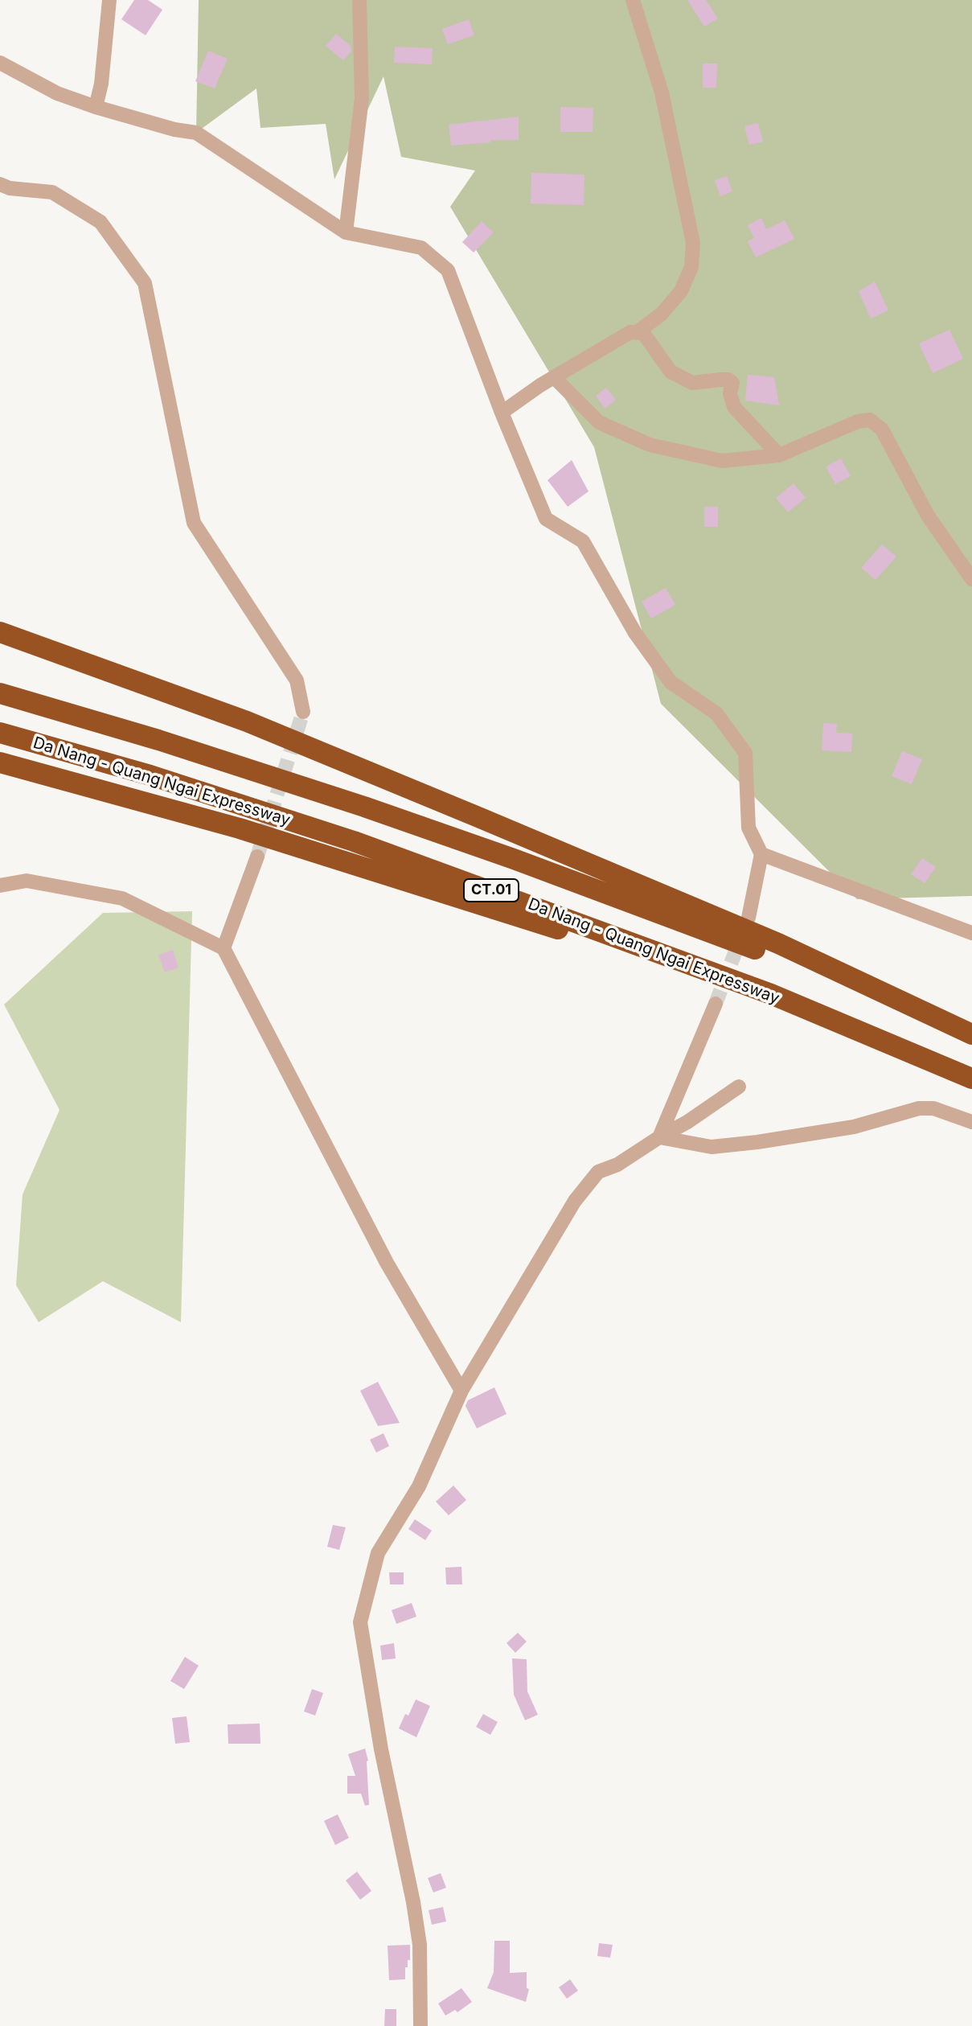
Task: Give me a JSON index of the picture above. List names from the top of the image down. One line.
{"streets":{"highway":["Da Nang - Quang Ngai Expressway","CT.01"]}}
